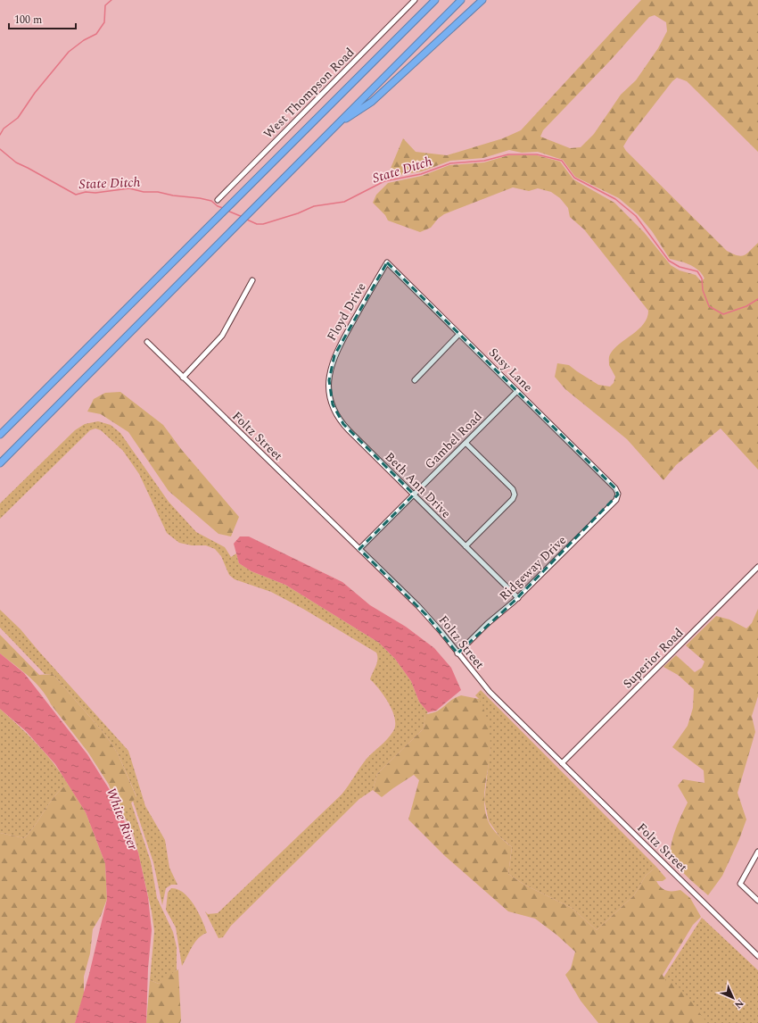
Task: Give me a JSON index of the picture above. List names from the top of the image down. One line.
{"streets":{"street":["West Thompson Road","Floyd Drive","Susy Lane","Foltz Street","Gambel Road","Beth Ann Drive","Ridgeway Drive","Superior Road"]},"crossings":[["Floyd Drive","Susy Lane"],["Floyd Drive","Beth Ann Drive"],["Susy Lane","Gambel Road"],["Susy Lane","Ridgeway Drive"],["Foltz Street","Gambel Road"],["Foltz Street","Ridgeway Drive"],["Foltz Street","Superior Road"],["Gambel Road","Beth Ann Drive"],["Beth Ann Drive","Ridgeway Drive"]],"water":["State Ditch","White River"],"scale_bar":"100 m","north":"bottom right"}
